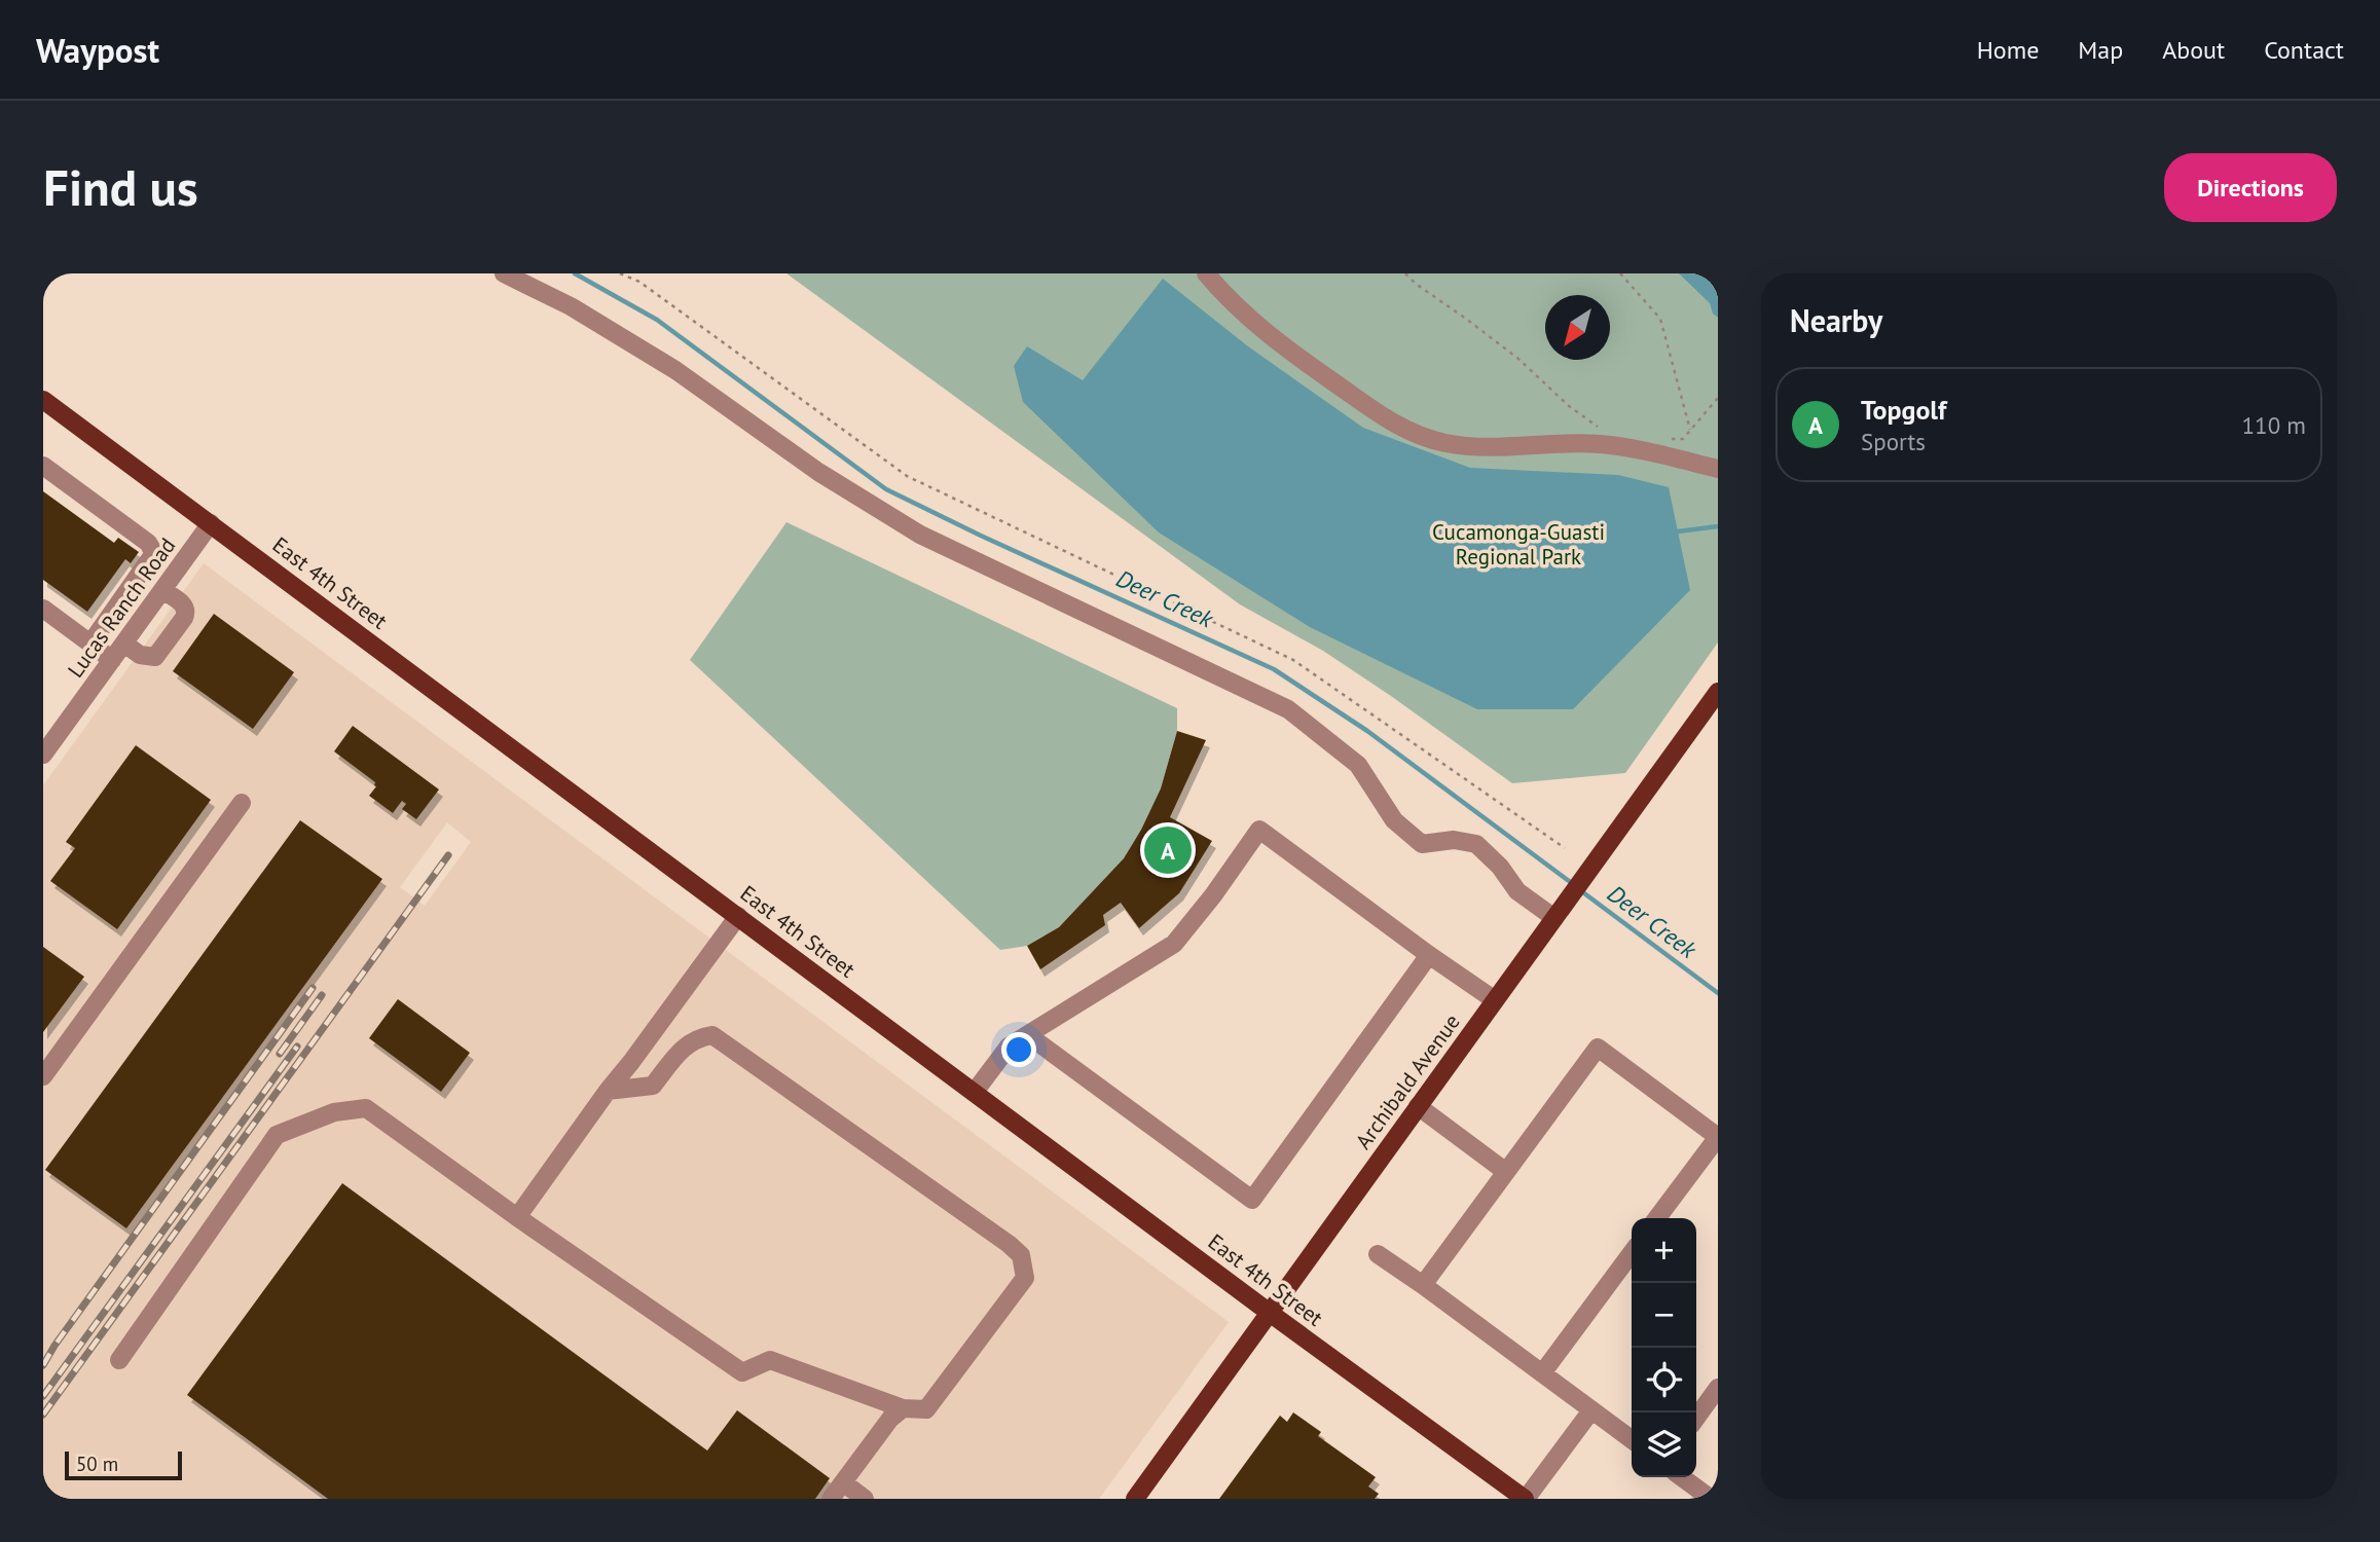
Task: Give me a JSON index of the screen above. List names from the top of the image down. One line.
{"streets":{"main road":["East 4th Street","Archibald Avenue"],"street":["Lucas Ranch Road"]},"crossings":[["East 4th Street","Lucas Ranch Road"],["East 4th Street","Archibald Avenue"]],"water":["Deer Creek"],"parks":["Cucamonga-Guasti Regional Park"],"scale_bar":"50 m","north":"bottom left","page":{"header":"Waypost","nav":["Home","Map","About","Contact"],"buttons":"Directions","title":"Find us","heading":"Nearby","list":[{"mark":"A","name":"Topgolf","note":"Sports","value":"110 m"}],"pins":"A","map_buttons":["+","−"],"scale":"50 m"}}
